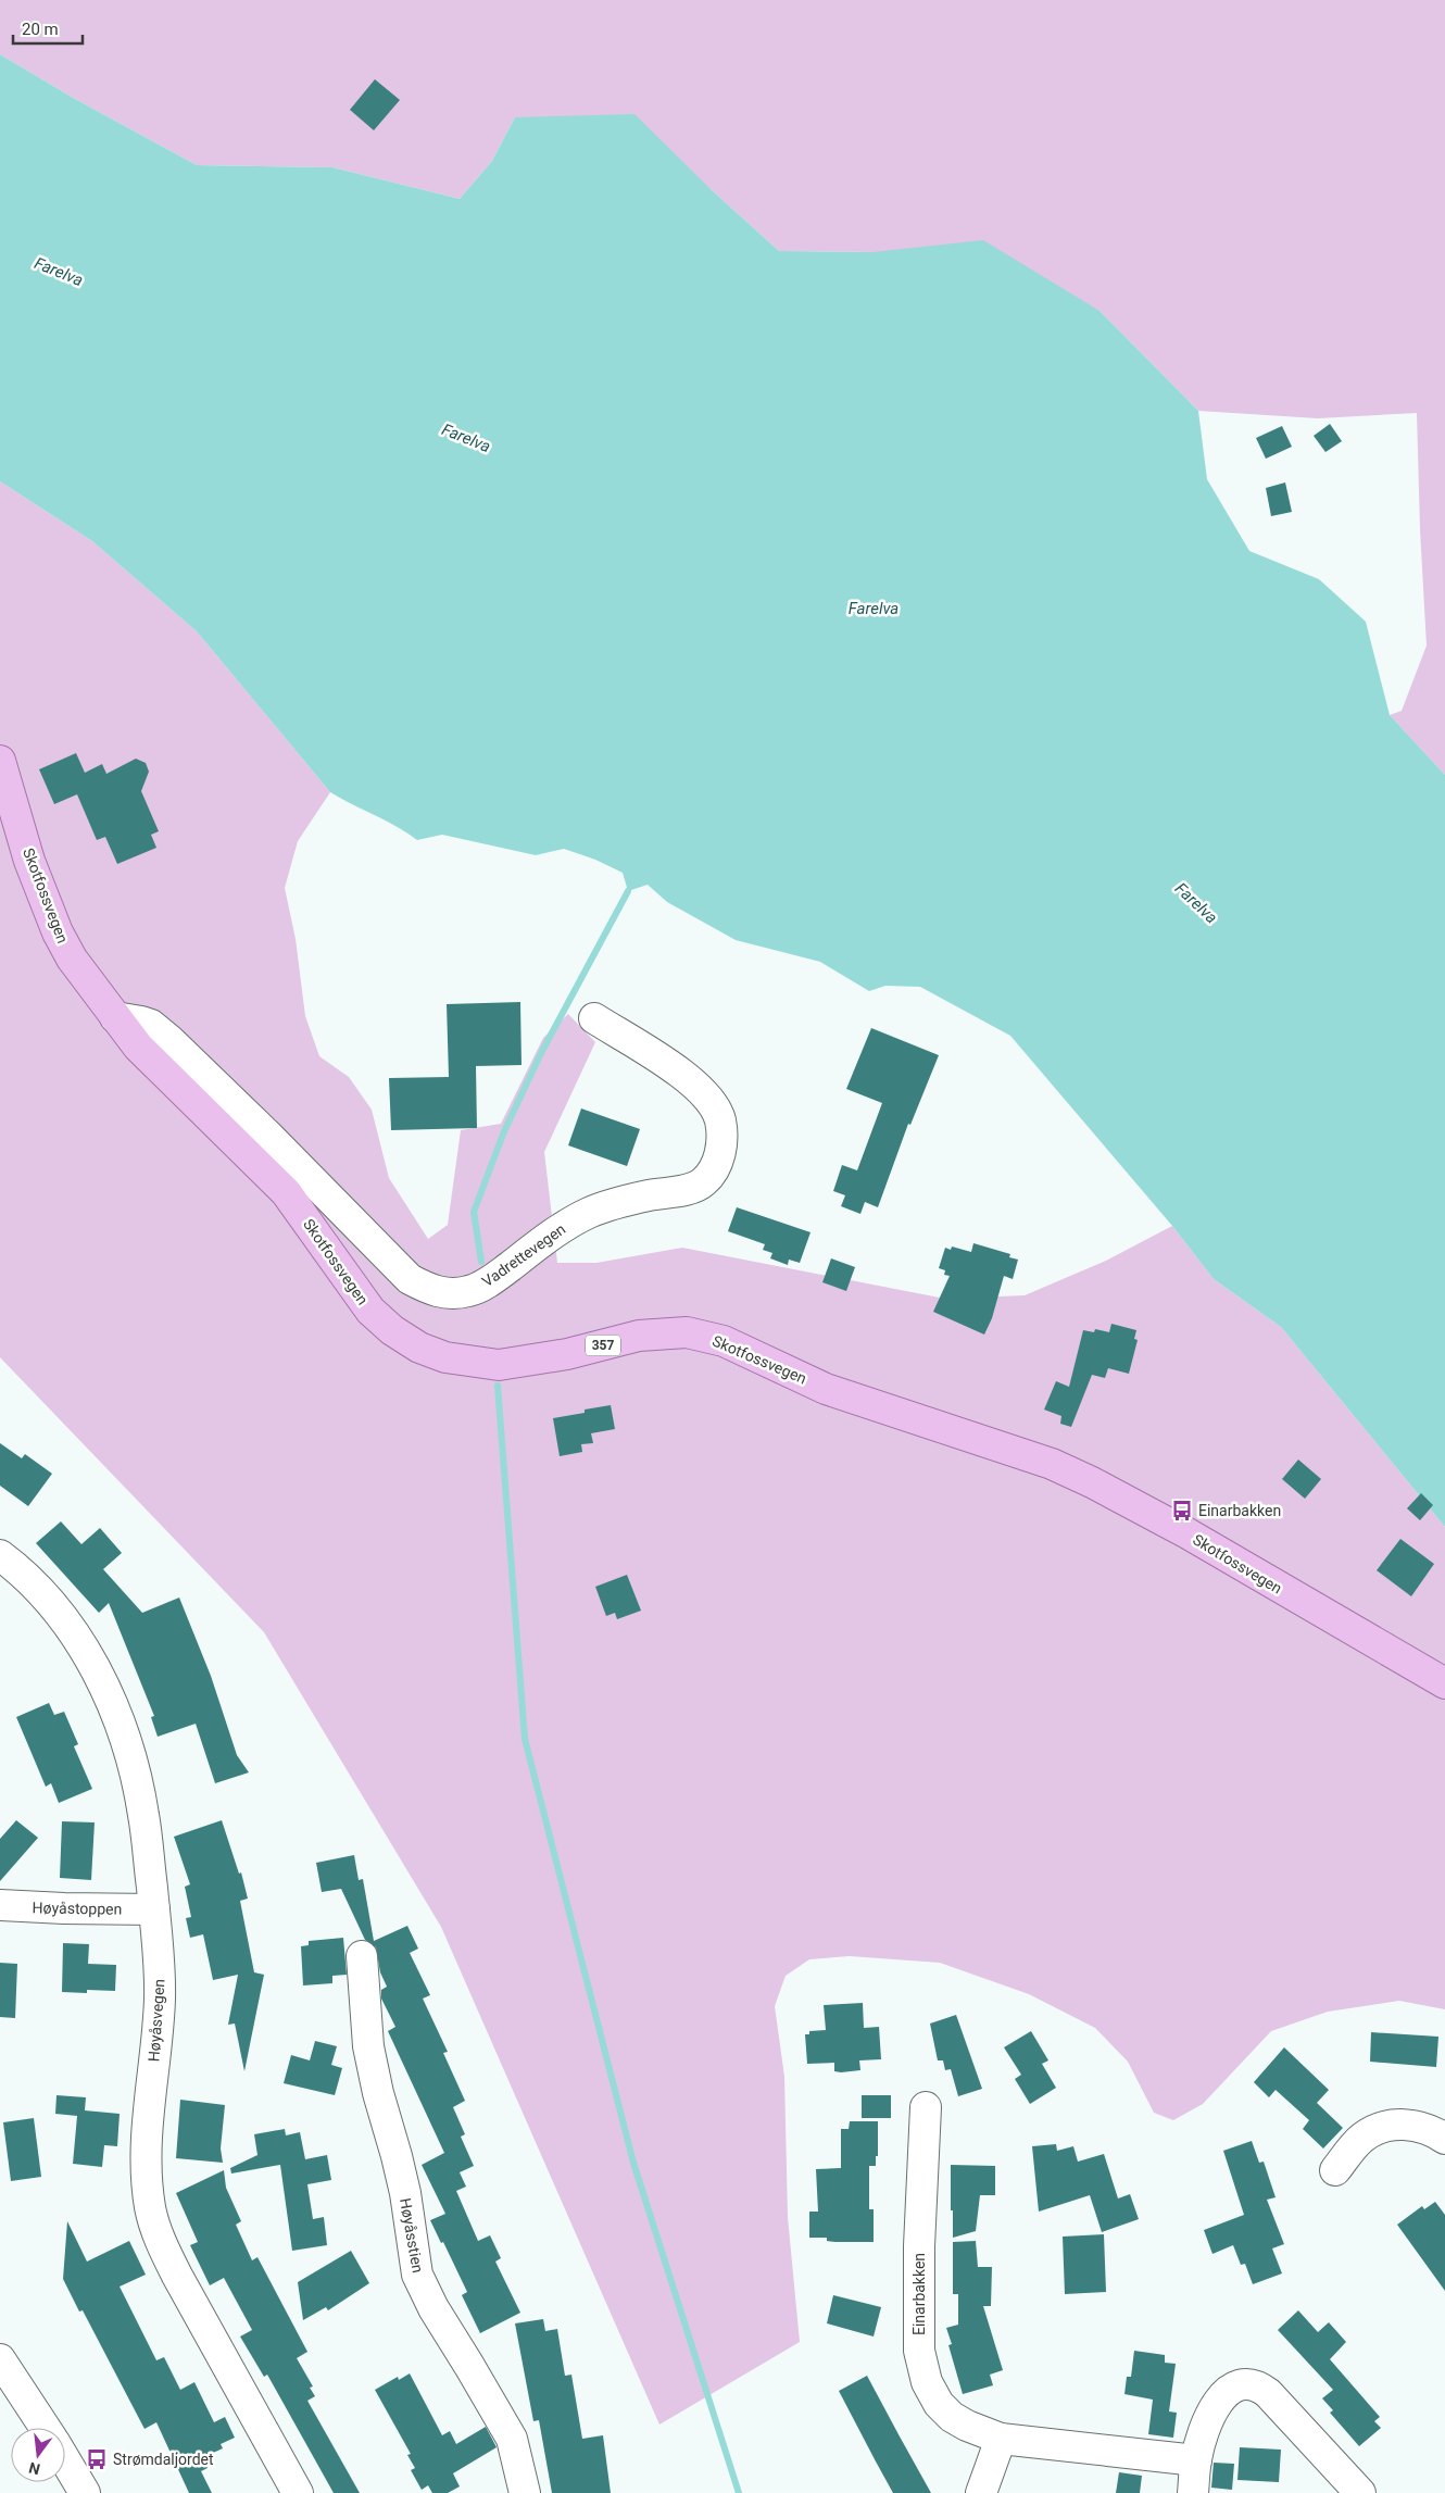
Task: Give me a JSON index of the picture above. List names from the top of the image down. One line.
{"streets":{"main road":["Skotfossvegen","357"],"street":["Vadrettevegen","Høyåstoppen","Høyåsvegen","Høyåsstien","Einarbakken"]},"crossings":[["Skotfossvegen","Vadrettevegen"],["Høyåstoppen","Høyåsvegen"]],"water":["Farelva"],"places":{"bus stop":["Einarbakken","Strømdaljordet"]},"scale_bar":"20 m","north":"bottom"}
